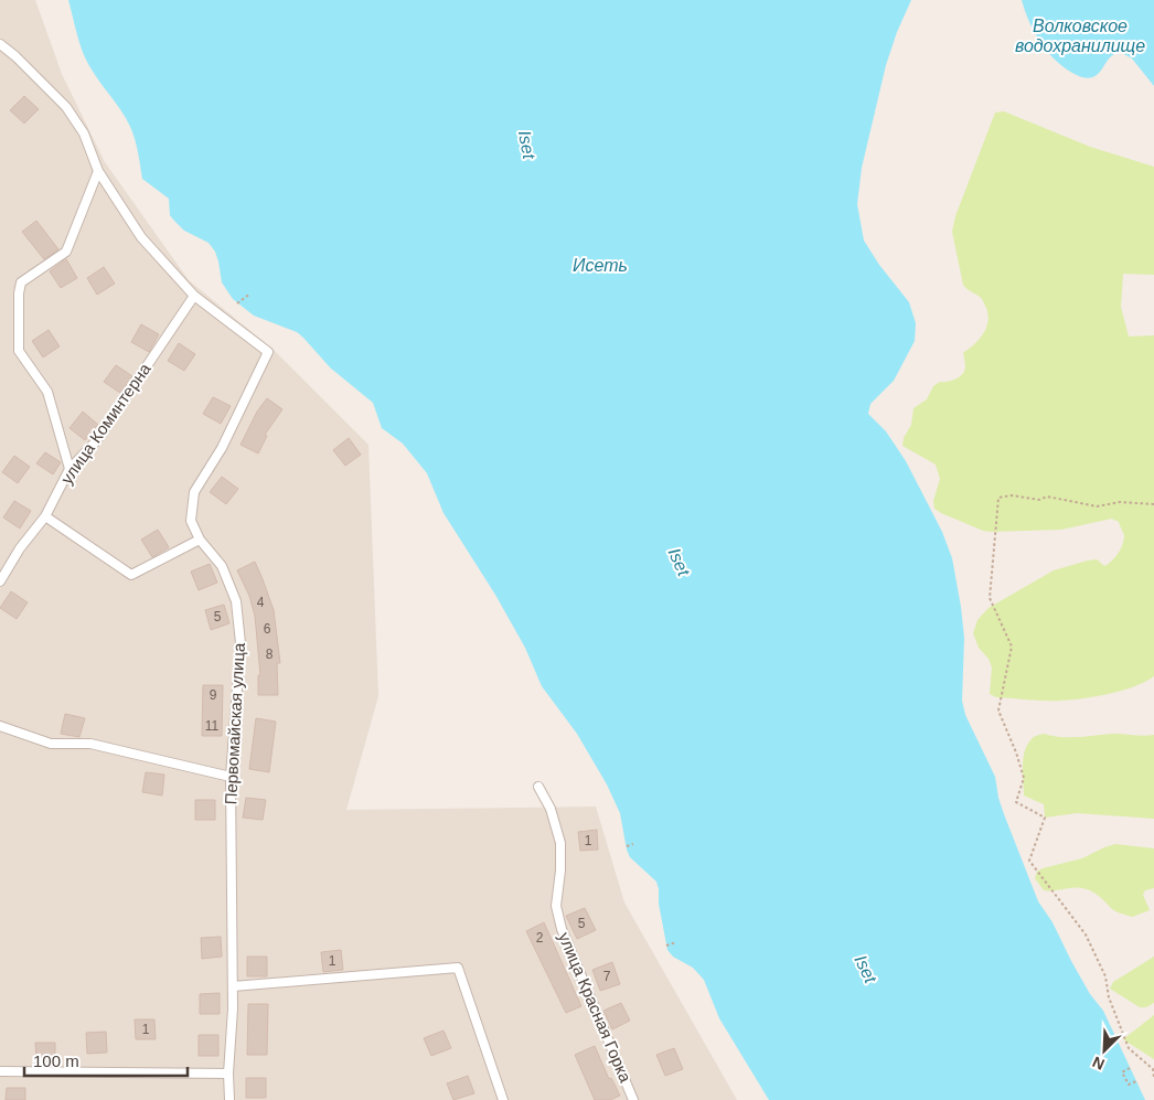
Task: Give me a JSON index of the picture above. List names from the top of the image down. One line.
{"streets":{"street":["улица Коминтерна","Первомайская улица","улица Красная Горка"]},"water":["Волковское водохранилище","Iset","Исеть"],"house_numbers":["4","5","6","8","9","11","1","5","2","1","7","1"],"scale_bar":"100 m","north":"bottom left"}
